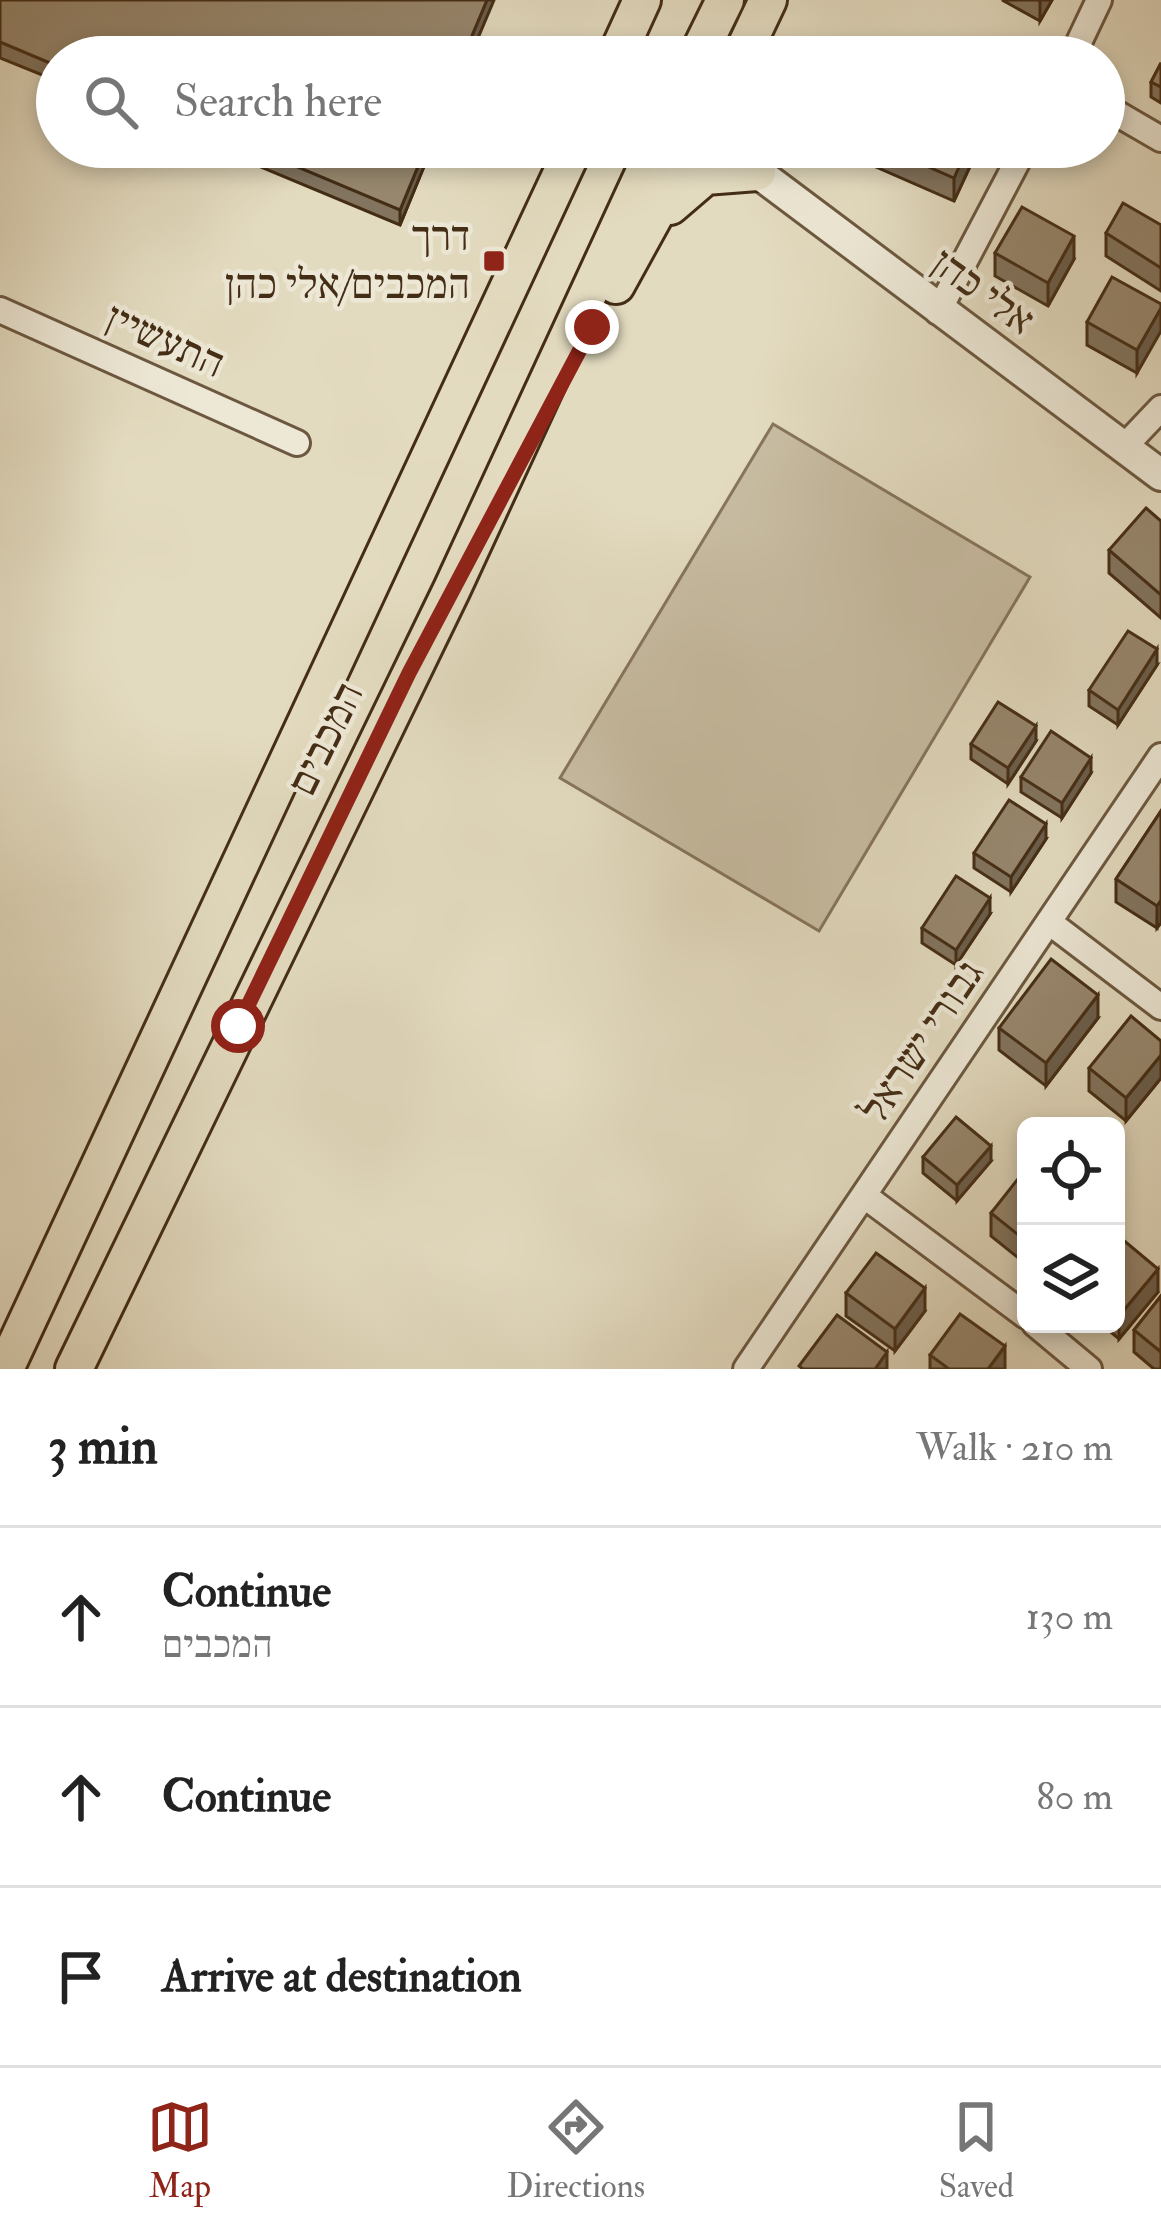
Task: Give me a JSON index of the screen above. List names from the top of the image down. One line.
{"streets":{"main road":["המכבים"],"street":["אלי כהן","התעשיין","גבורי ישראל"]},"places":{"transit":["דרך המכבים/אלי כהן"]},"page":{"search":"Search here","heading":["3 min","Walk · 210 m"],"list":[["Continue","המכבים","130 m"],["Continue","80 m"],"Arrive at destination"],"nav":["Map","Directions","Saved"]}}
